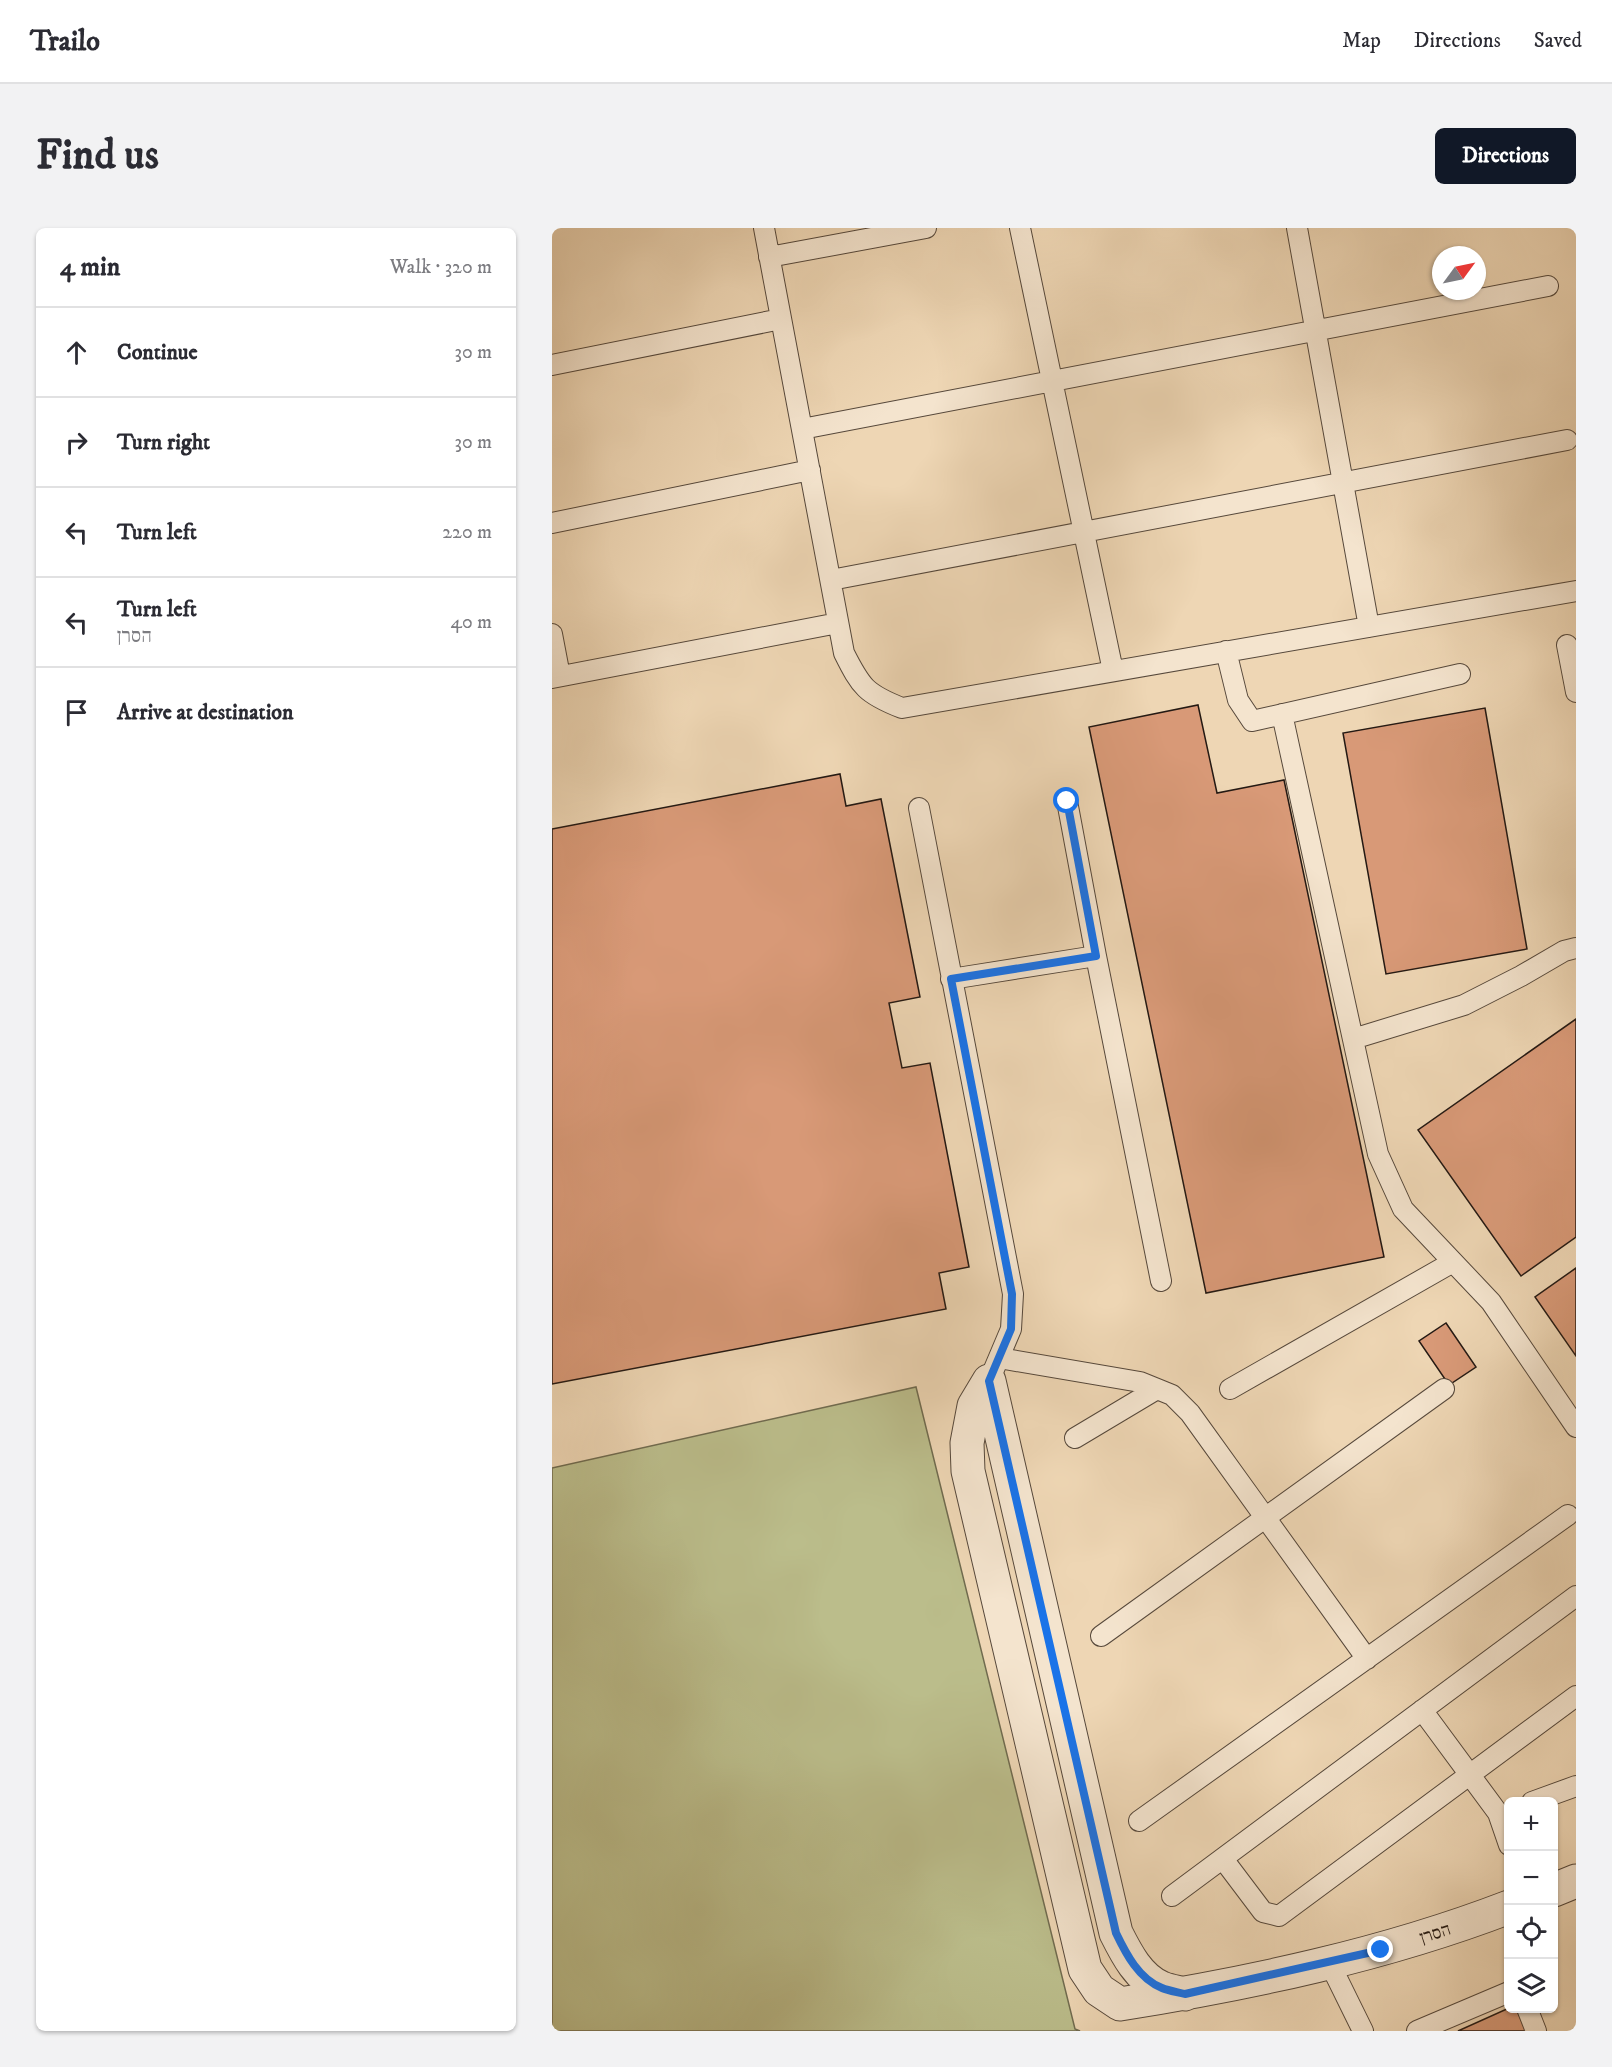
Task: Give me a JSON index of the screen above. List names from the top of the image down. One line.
{"streets":{"street":["הסרן"]},"north":"top right","page":{"header":"Trailo","nav":["Map","Directions","Saved"],"buttons":"Directions","title":"Find us","heading":["4 min","Walk · 320 m"],"list":[["Continue","30 m"],["Turn right","30 m"],["Turn left","220 m"],["Turn left","הסרן","40 m"],"Arrive at destination"],"map_buttons":["+","−"]}}
